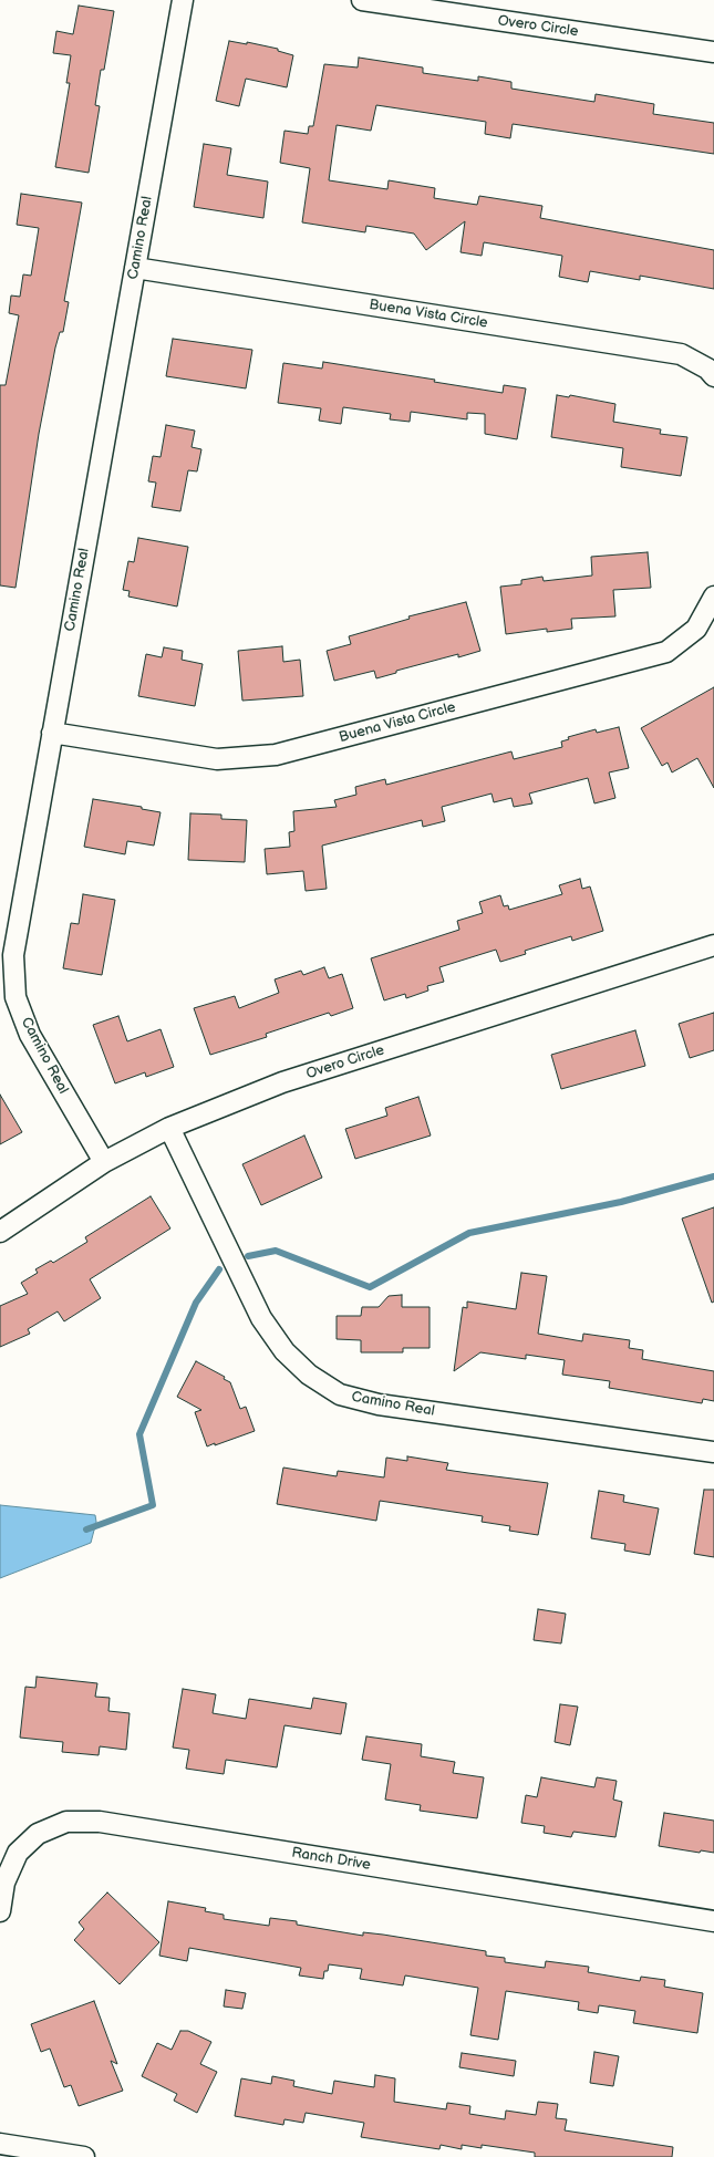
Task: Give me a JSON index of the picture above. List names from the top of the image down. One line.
{"streets":{"street":["Overo Circle","Camino Real","Buena Vista Circle","Ranch Drive"]},"crossings":[["Overo Circle","Camino Real"],["Camino Real","Buena Vista Circle"]]}
